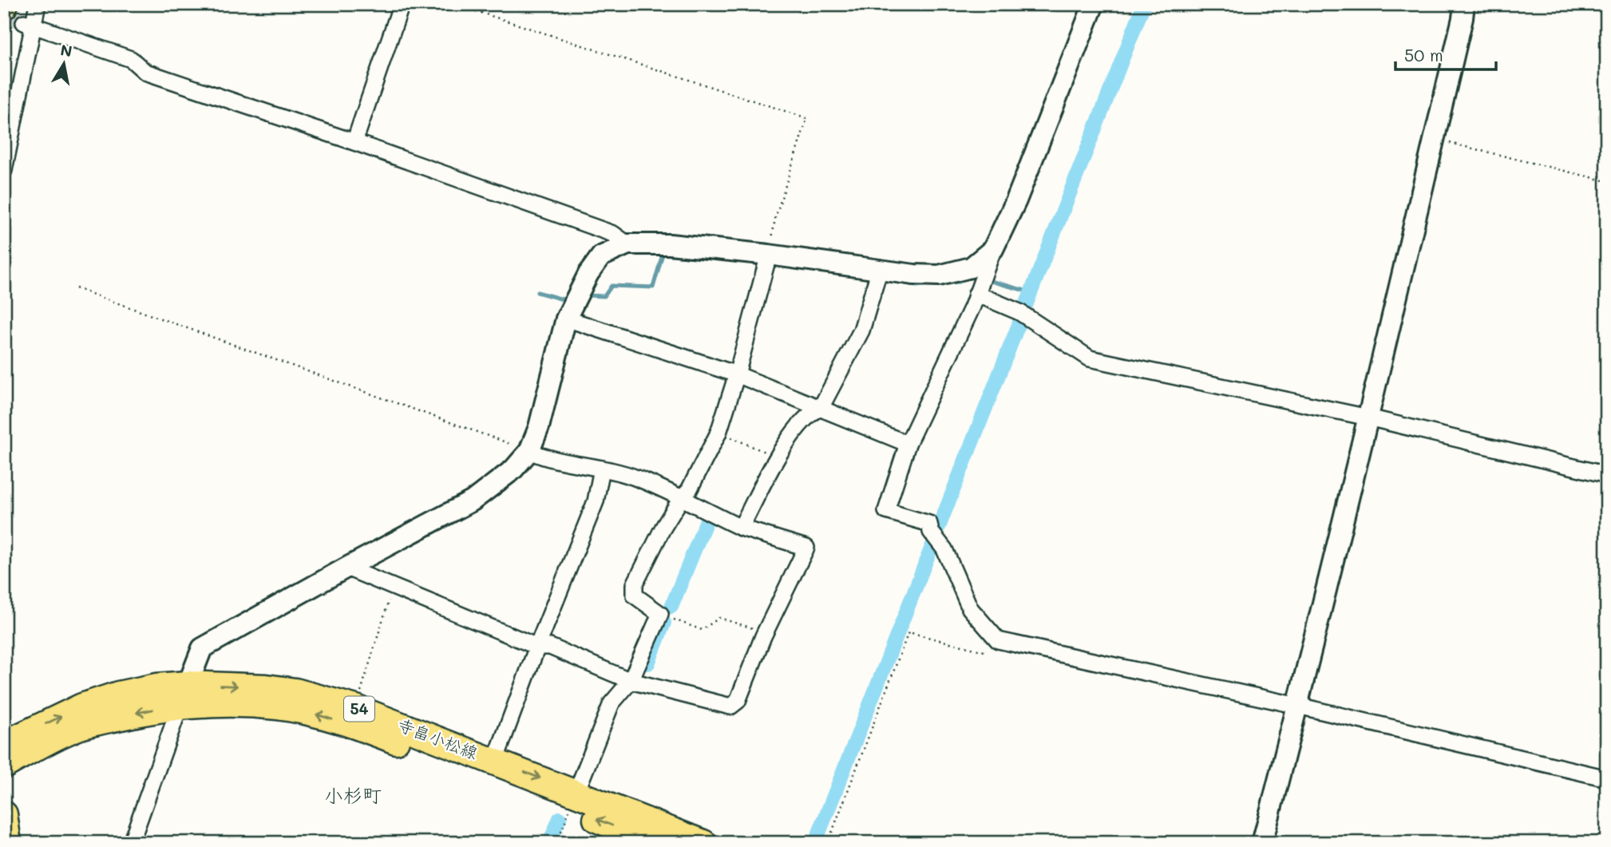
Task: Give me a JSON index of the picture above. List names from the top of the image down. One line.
{"streets":{"main road":["54","寺畠小松線"]},"districts":["小杉町"],"scale_bar":"50 m","north":"top"}
